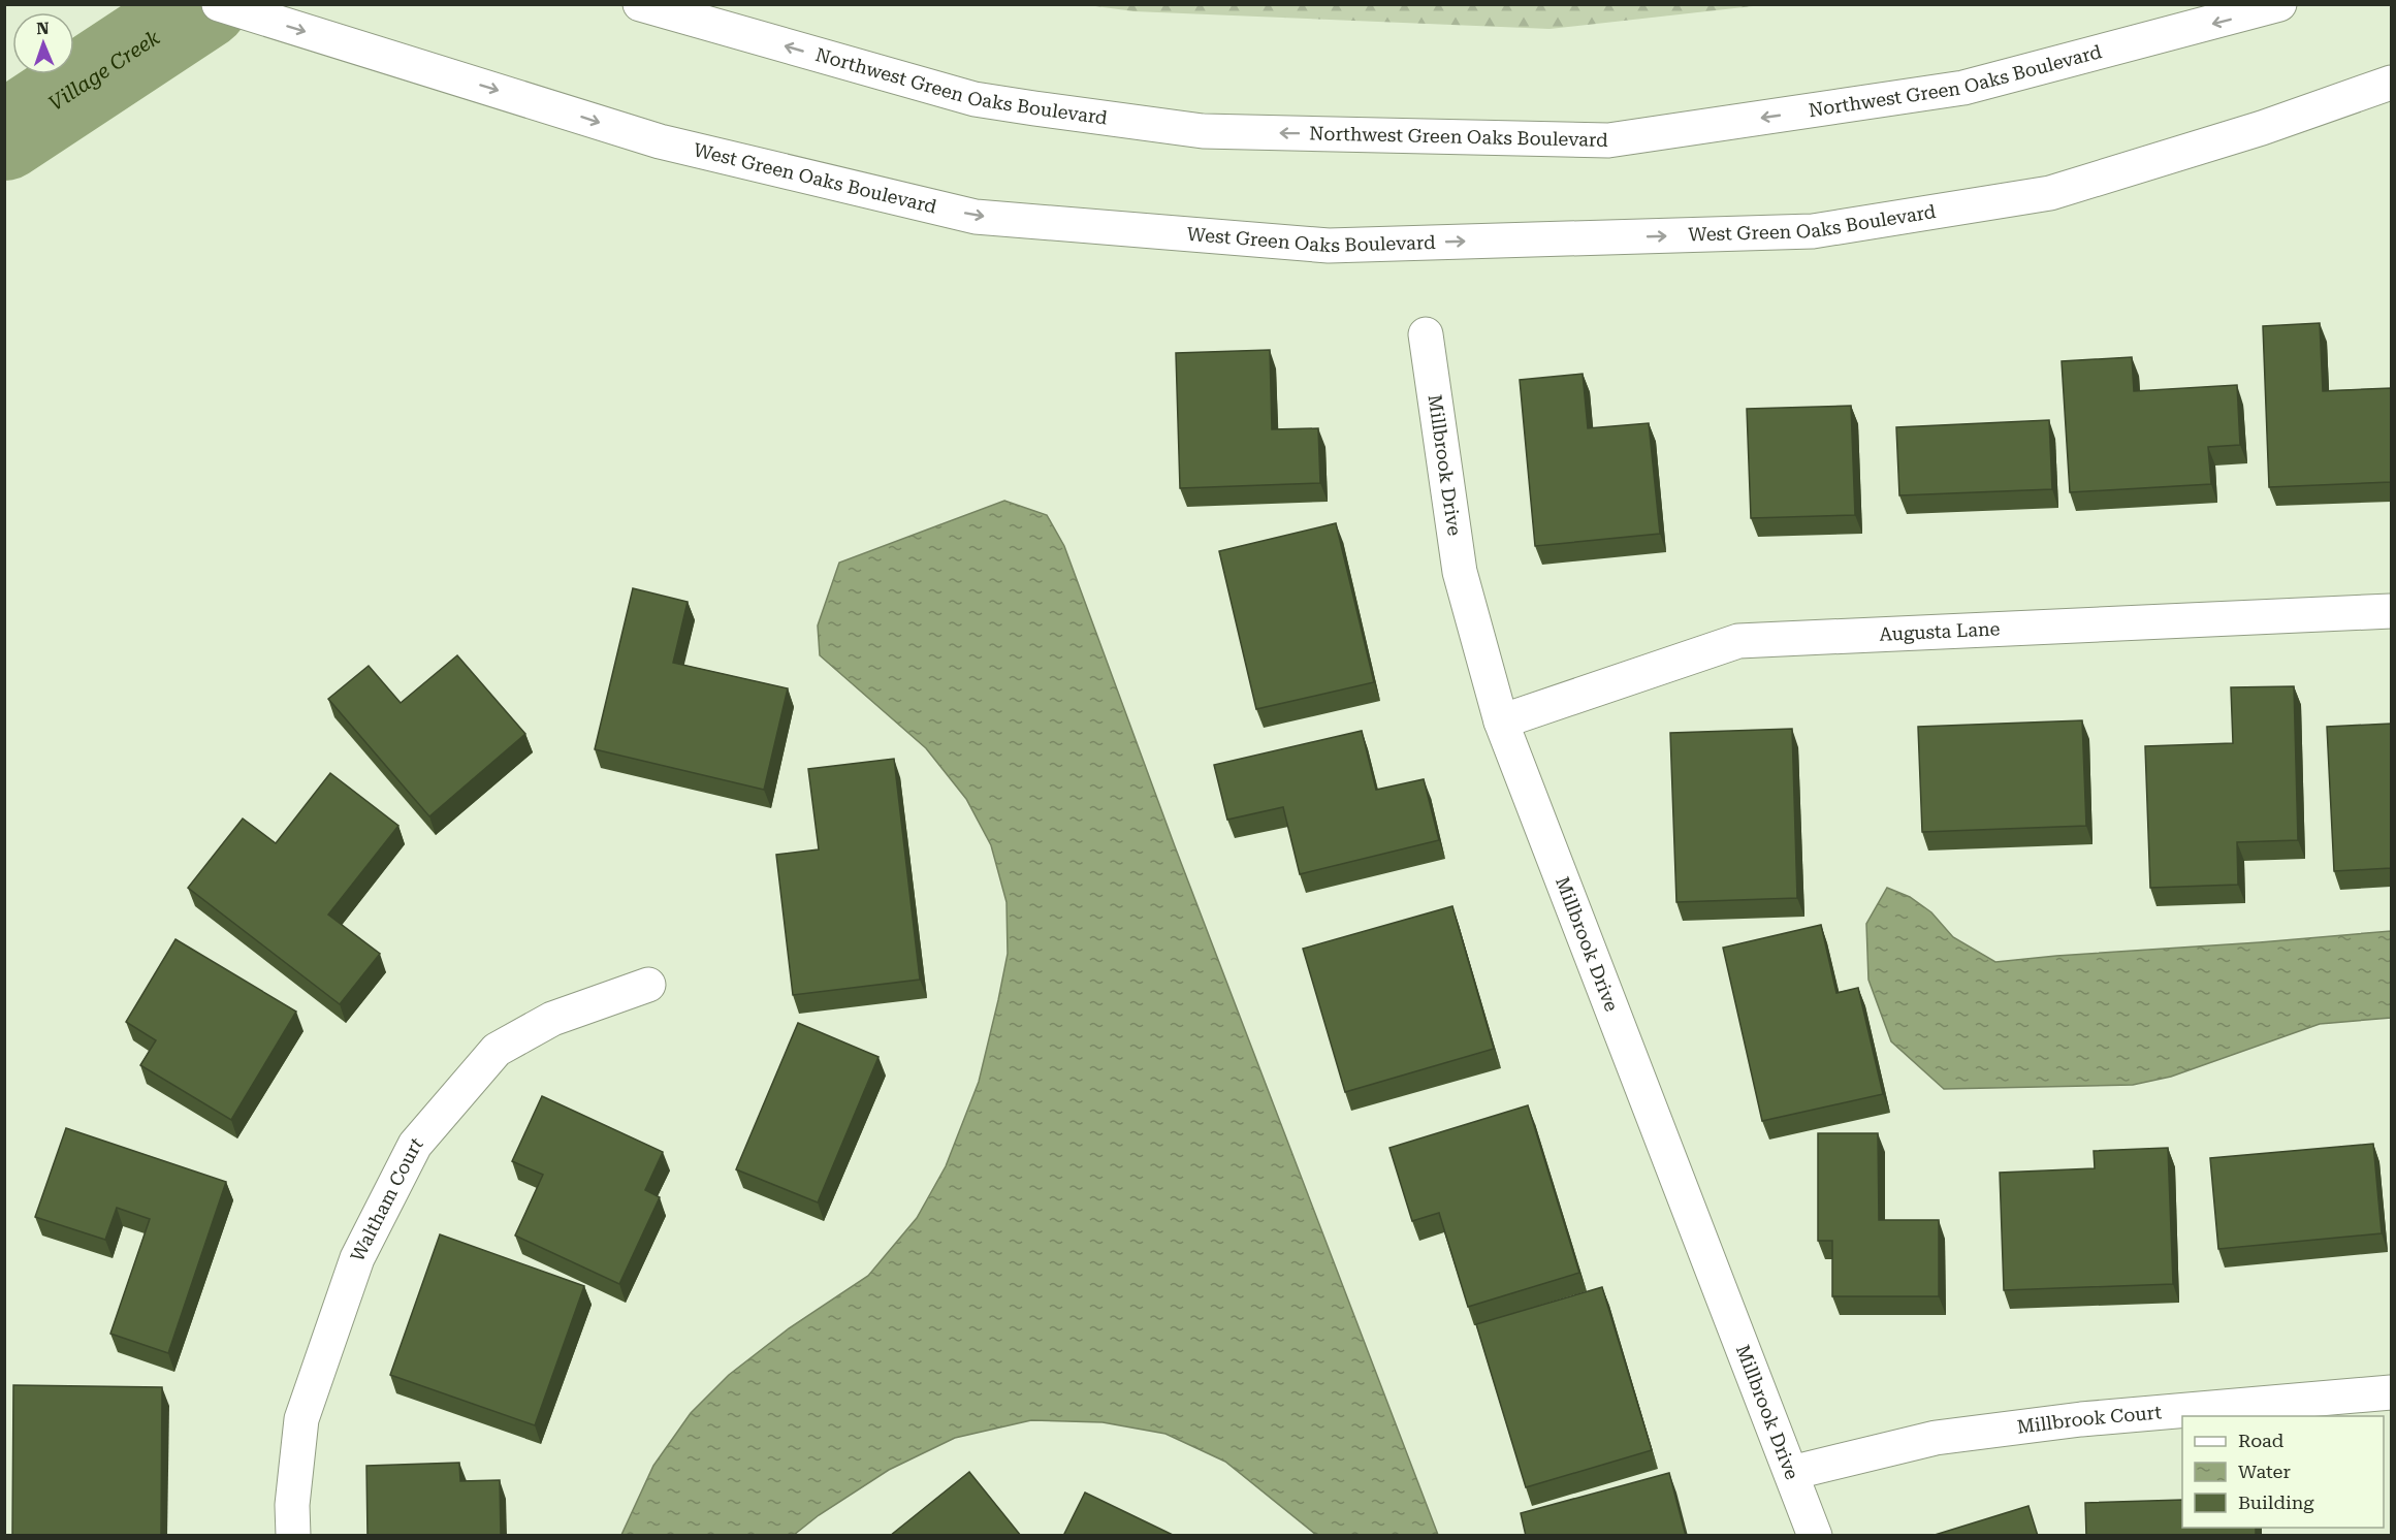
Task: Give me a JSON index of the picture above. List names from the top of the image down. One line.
{"streets":{"main road":["Northwest Green Oaks Boulevard","West Green Oaks Boulevard","Millbrook Drive","Augusta Lane","Waltham Court","Millbrook Court"]},"crossings":[["Millbrook Drive","Augusta Lane"],["Millbrook Drive","Millbrook Court"]],"one_way":["Northwest Green Oaks Boulevard","West Green Oaks Boulevard"],"water":["Village Creek"],"legend":["Road","Water","Building"],"north":"top"}
